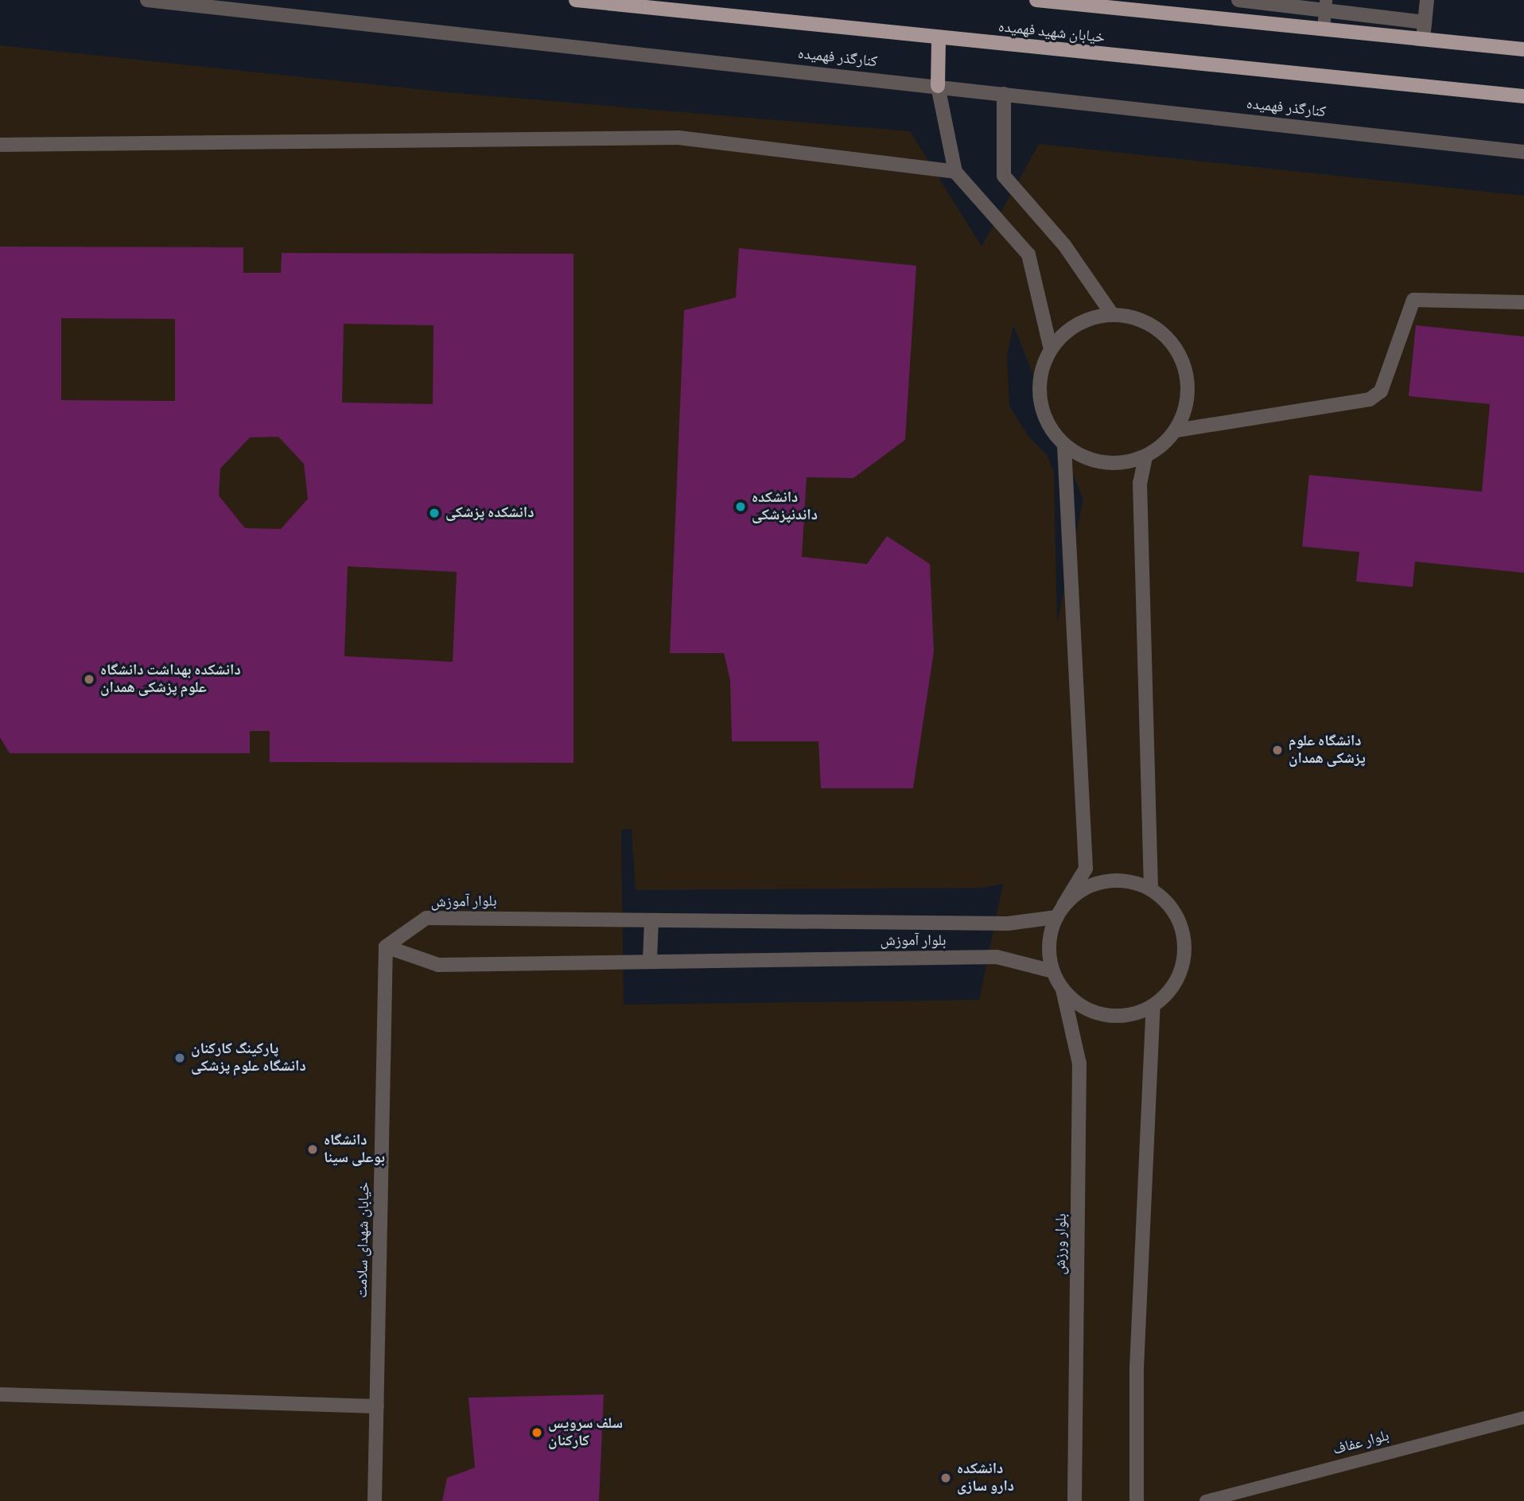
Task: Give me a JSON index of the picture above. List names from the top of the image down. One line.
{"streets":{"main road":["خیابان شهید فهمیده"],"street":["کنارگذر فهمیده","بلوار آموزش","خیابان شهدای سلامت","بلوار ورزش"],"lane":["بلوار عفاف"]},"crossings":[["بلوار آموزش","خیابان شهدای سلامت"],["بلوار آموزش","بلوار ورزش"]],"places":["دانشکده داندنپزشکی","دانشکده پزشکی","دانشکده بهداشت دانشگاه علوم پزشکی همدان","دانشگاه علوم پزشکی همدان","پارکینگ کارکنان دانشگاه علوم پزشکی","دانشگاه بوعلی سینا","سلف سرویس کارکنان","دانشکده دارو سازی"]}
